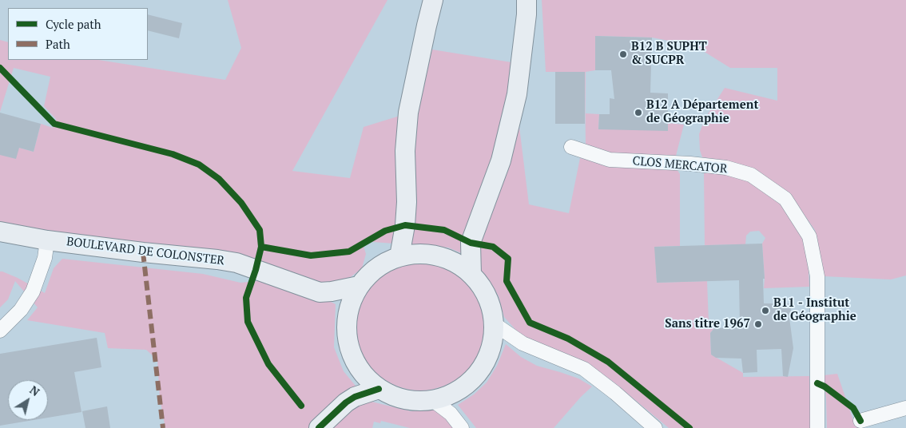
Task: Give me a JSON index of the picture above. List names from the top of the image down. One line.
{"streets":{"main road":["BOULEVARD DE COLONSTER"],"street":["CLOS MERCATOR"]},"places":["B12 B SUPHT & SUCPR","B12 A Département de Géographie","B11 - Institut de Géographie","Sans titre 1967"],"legend":["Cycle path","Path"],"north":"top right"}
